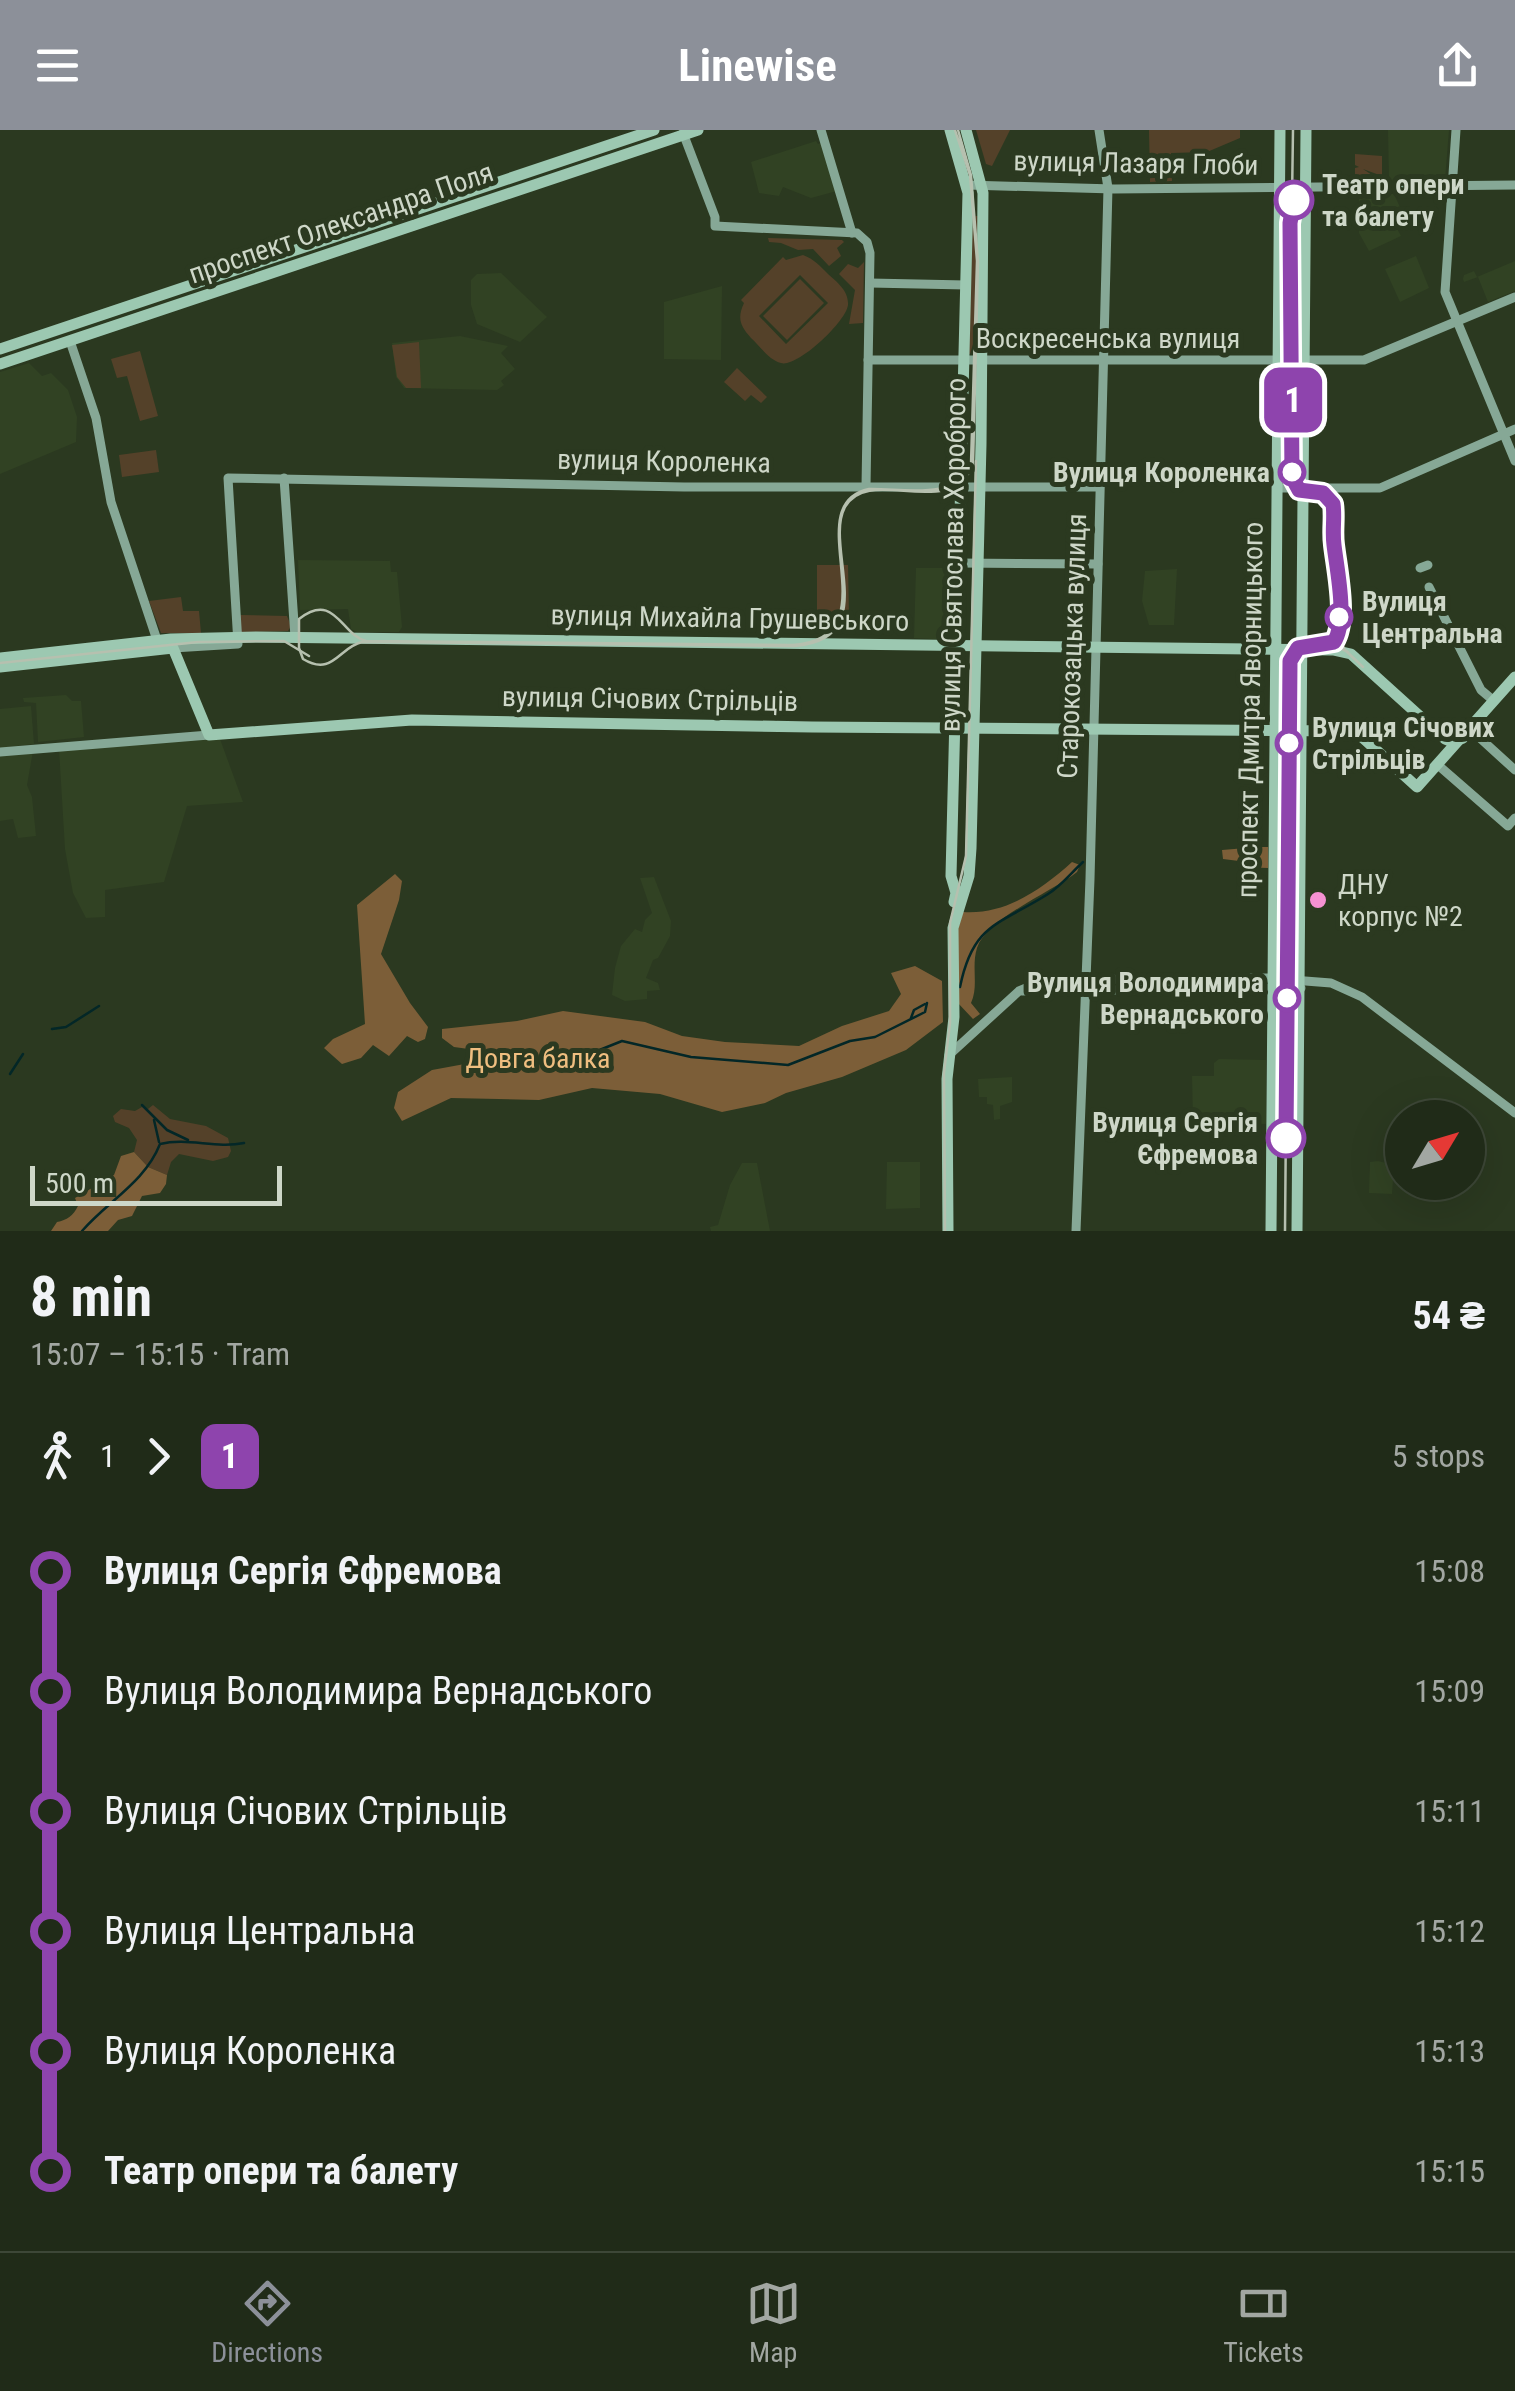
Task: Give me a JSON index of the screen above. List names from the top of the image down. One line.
{"streets":{"main road":["проспект Олександра Поля","вулиця Святослава Хороброго","вулиця Михайла Грушевського","вулиця Січових Стрільців","проспект Дмитра Яворницького"],"street":["вулиця Лазаря Глоби","Воскресенська вулиця","вулиця Короленка","Старокозацька вулиця"]},"crossings":[["вулиця Лазаря Глоби","вулиця Святослава Хороброго"],["вулиця Лазаря Глоби","Старокозацька вулиця"],["вулиця Лазаря Глоби","проспект Дмитра Яворницького"],["Воскресенська вулиця","вулиця Святослава Хороброго"],["Воскресенська вулиця","Старокозацька вулиця"],["Воскресенська вулиця","проспект Дмитра Яворницького"],["вулиця Короленка","вулиця Святослава Хороброго"],["вулиця Короленка","вулиця Михайла Грушевського"],["вулиця Короленка","Старокозацька вулиця"],["вулиця Святослава Хороброго","вулиця Михайла Грушевського"],["вулиця Святослава Хороброго","вулиця Січових Стрільців"],["вулиця Михайла Грушевського","Старокозацька вулиця"],["вулиця Михайла Грушевського","проспект Дмитра Яворницького"],["Старокозацька вулиця","вулиця Січових Стрільців"],["вулиця Січових Стрільців","проспект Дмитра Яворницького"]],"parks":["Довга балка"],"places":["Театр опери та балету","Вулиця Короленка","Вулиця Центральна","Вулиця Січових Стрільців","ДНУ корпус №2","Вулиця Володимира Вернадського","Вулиця Сергія Єфремова"],"lines":["tram line 1"],"scale_bar":"500 m","north":"top right","page":{"header":"Linewise","on_map":"1","scale":"500 m","heading":["8 min","15:07 – 15:15 · Tram","54 ₴"],"legs":["1","1","5 stops"],"list":[{"name":"Вулиця Сергія Єфремова","value":"15:08"},{"name":"Вулиця Володимира Вернадського","value":"15:09"},{"name":"Вулиця Січових Стрільців","value":"15:11"},{"name":"Вулиця Центральна","value":"15:12"},{"name":"Вулиця Короленка","value":"15:13"},{"name":"Театр опери та балету","value":"15:15"}],"tabs":["Directions","Map","Tickets"]}}
